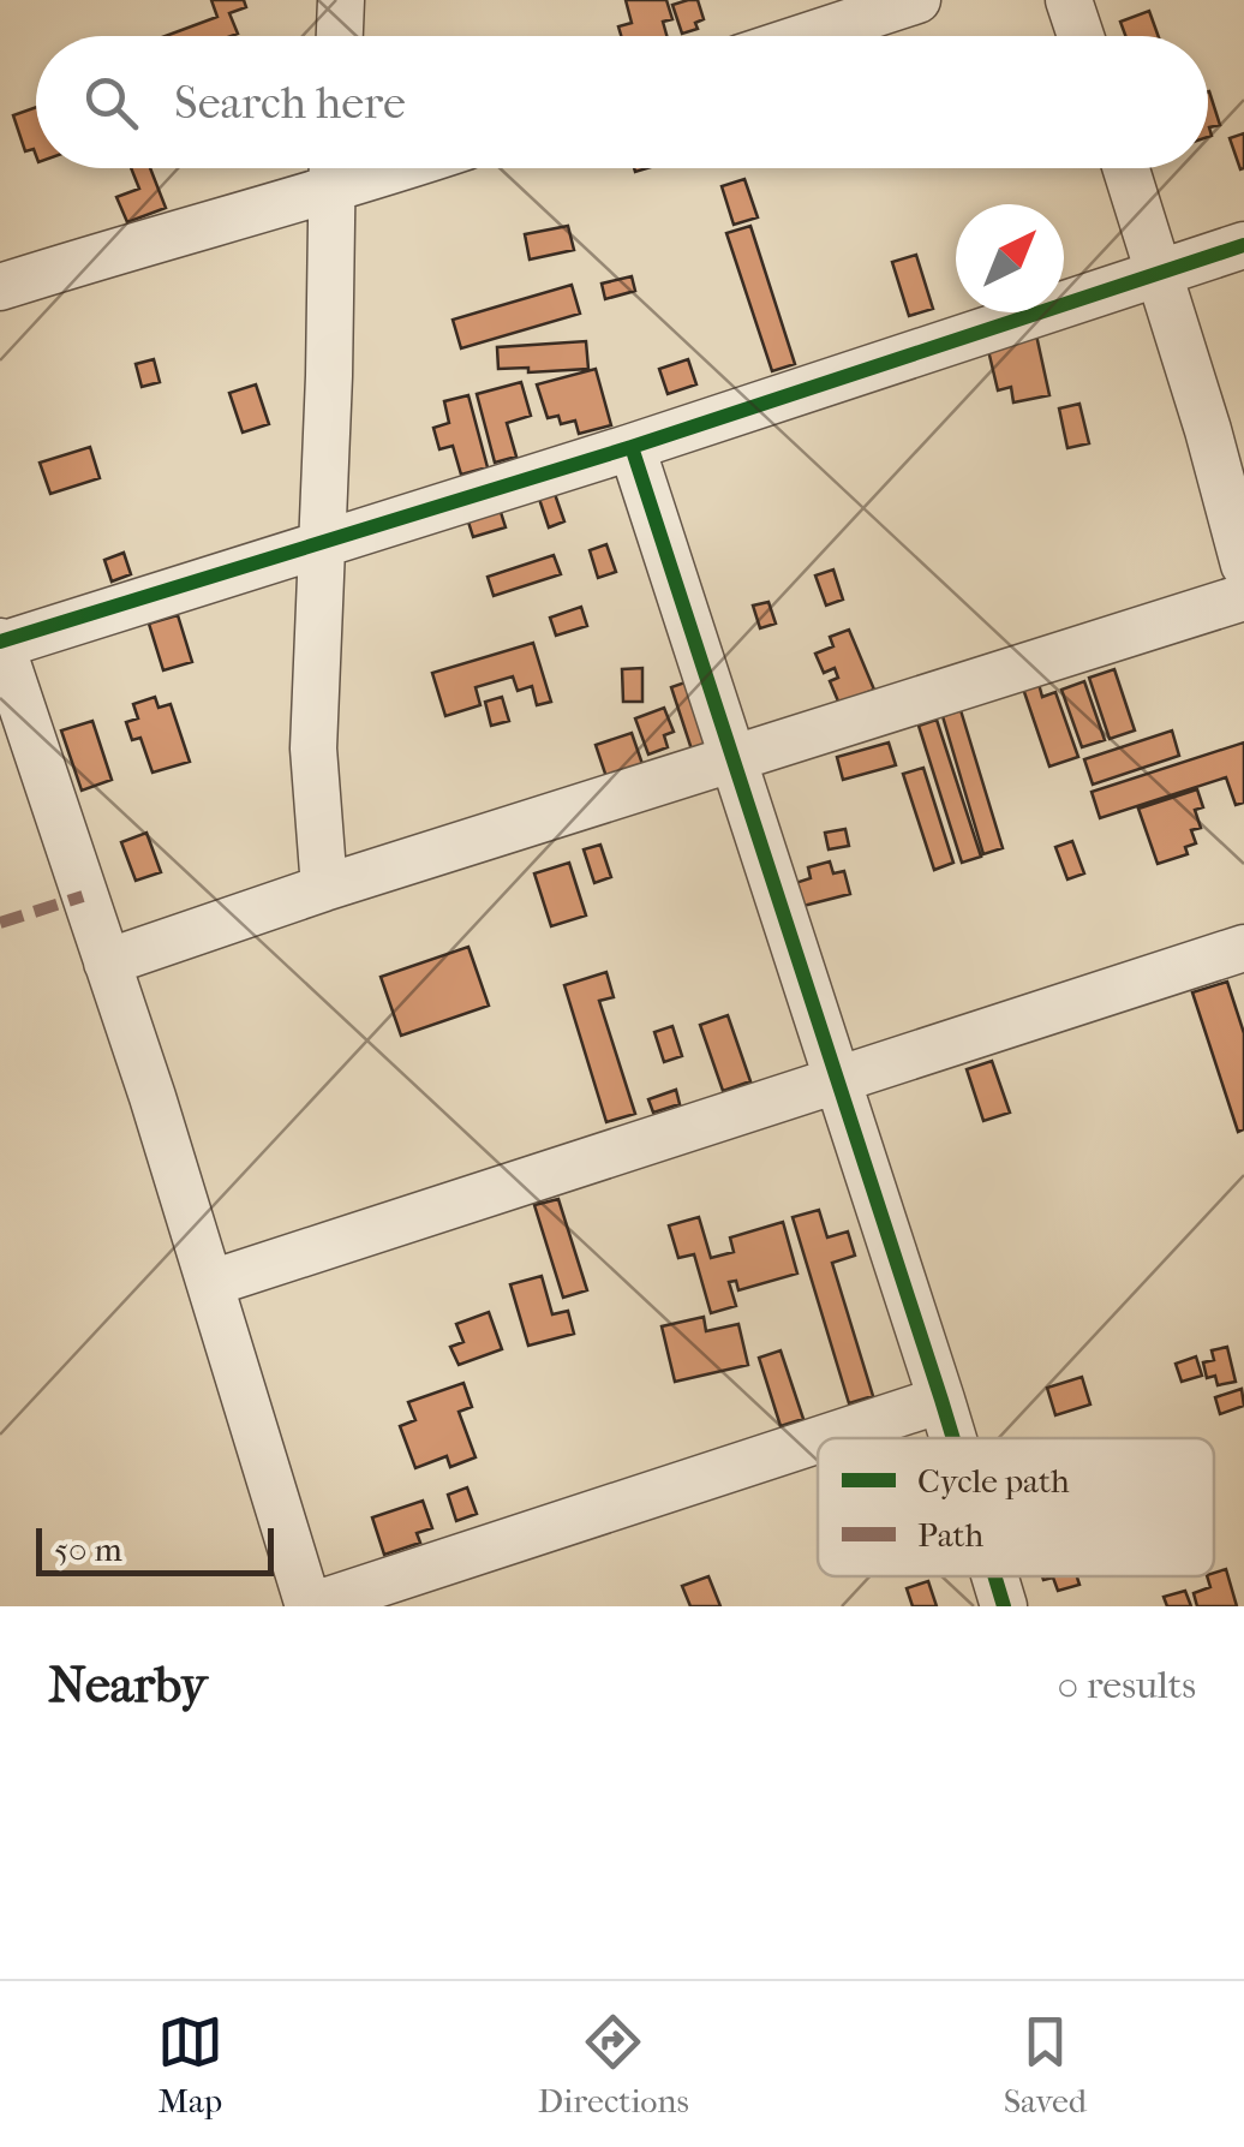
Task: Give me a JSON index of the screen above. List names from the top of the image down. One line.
{"legend":["Cycle path","Path"],"scale_bar":"50 m","north":"top right","page":{"search":"Search here","scale":"50 m","heading":["Nearby","0 results"],"nav":["Map","Directions","Saved"]}}
